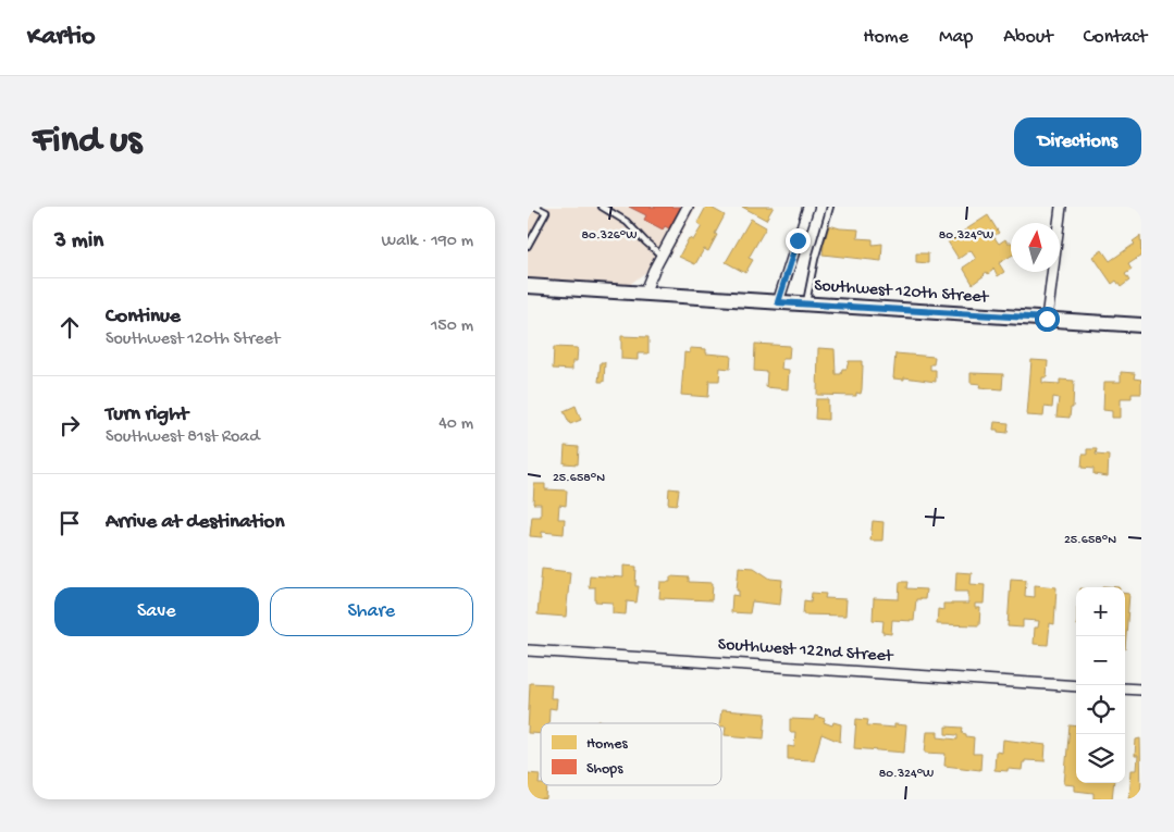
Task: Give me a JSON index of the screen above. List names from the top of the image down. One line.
{"streets":{"street":["Southwest 120th Street","Southwest 122nd Street"]},"legend":["Homes","Shops"],"north":"top","page":{"header":"Kartio","nav":["Home","Map","About","Contact"],"buttons":["Directions",["Save","Share"]],"title":"Find us","heading":["3 min","Walk · 190 m"],"list":[["Continue","Southwest 120th Street","150 m"],["Turn right","Southwest 81st Road","40 m"],"Arrive at destination"],"map_buttons":["+","−"]},"coordinates":["80.326°W","80.324°W","25.658°N"]}
